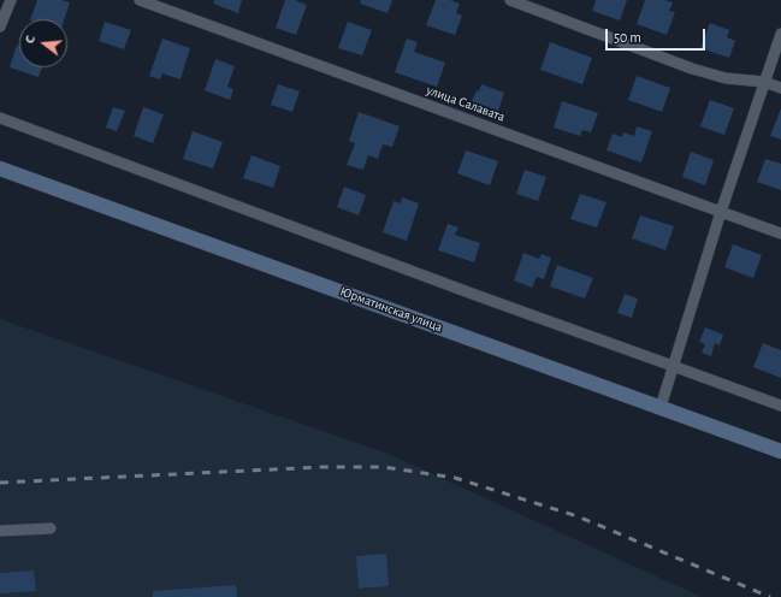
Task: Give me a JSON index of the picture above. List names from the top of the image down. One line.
{"streets":{"main road":["Юрматинская улица"],"street":["улица Салавата"]},"scale_bar":"50 m","north":"left"}
